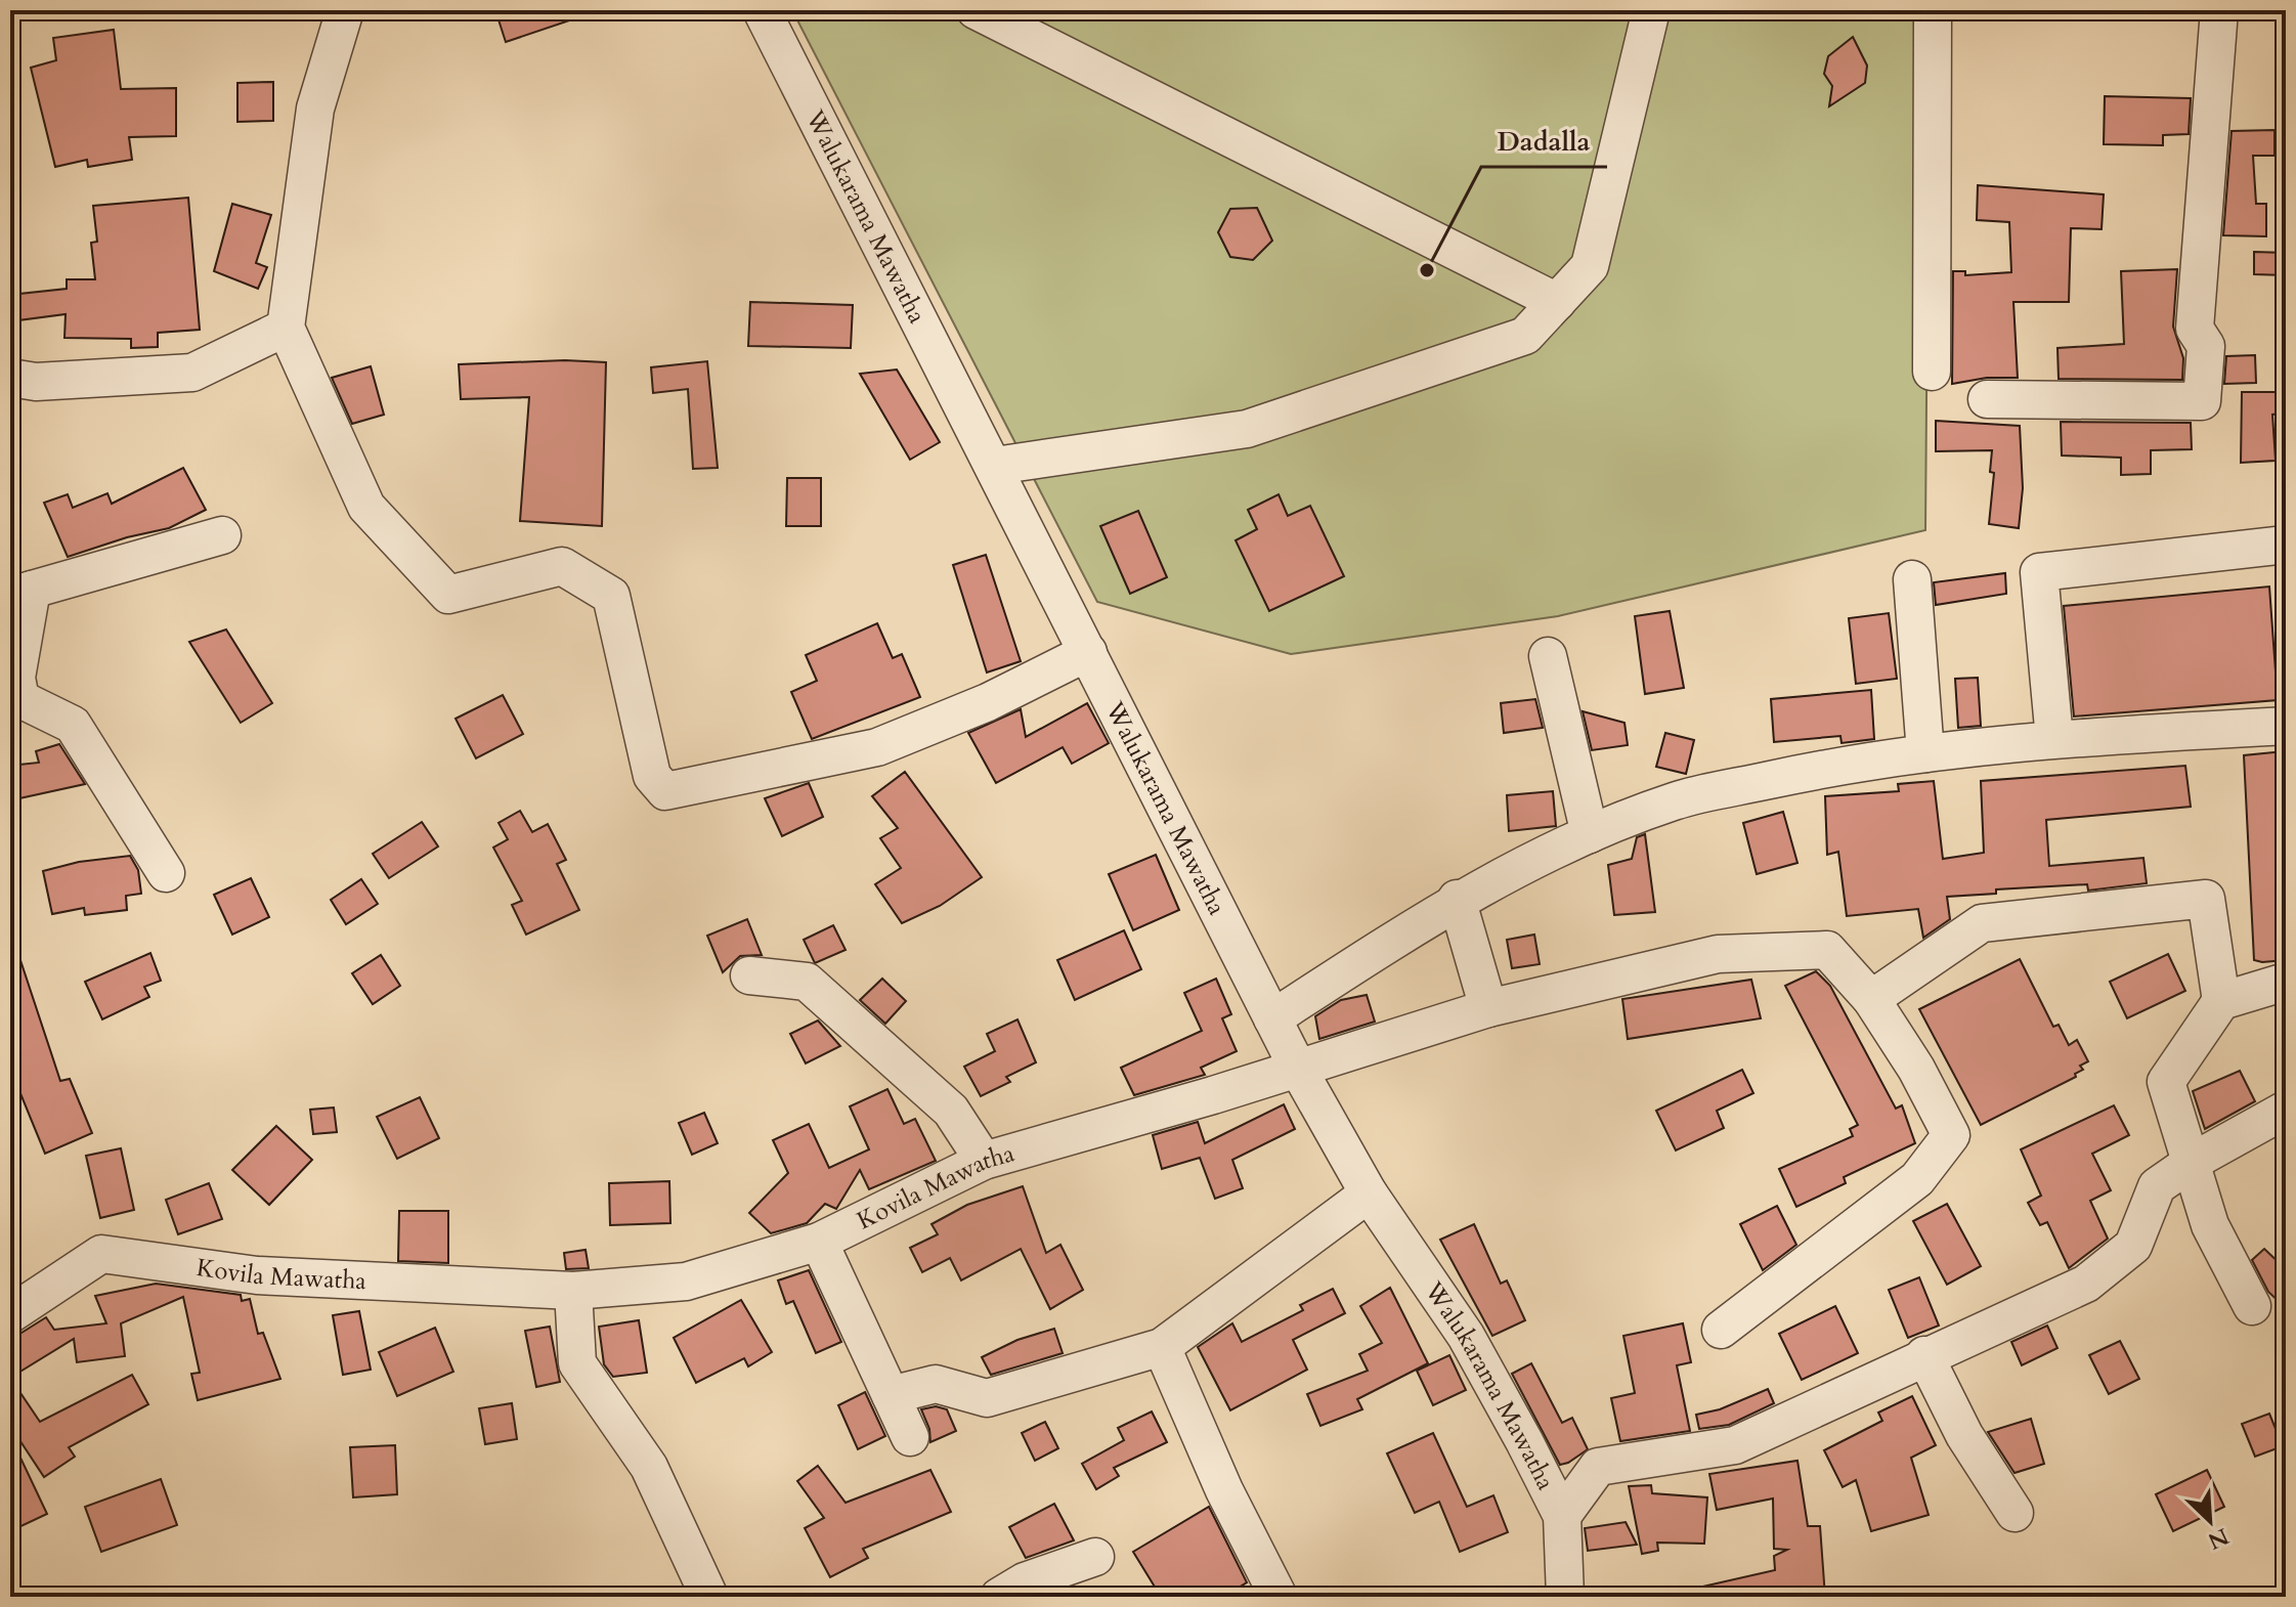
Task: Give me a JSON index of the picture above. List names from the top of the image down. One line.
{"streets":{"street":["Walukarama Mawatha","Kovila Mawatha"]},"crossings":[["Walukarama Mawatha","Kovila Mawatha"]],"places":["Dadalla"],"north":"bottom right"}
